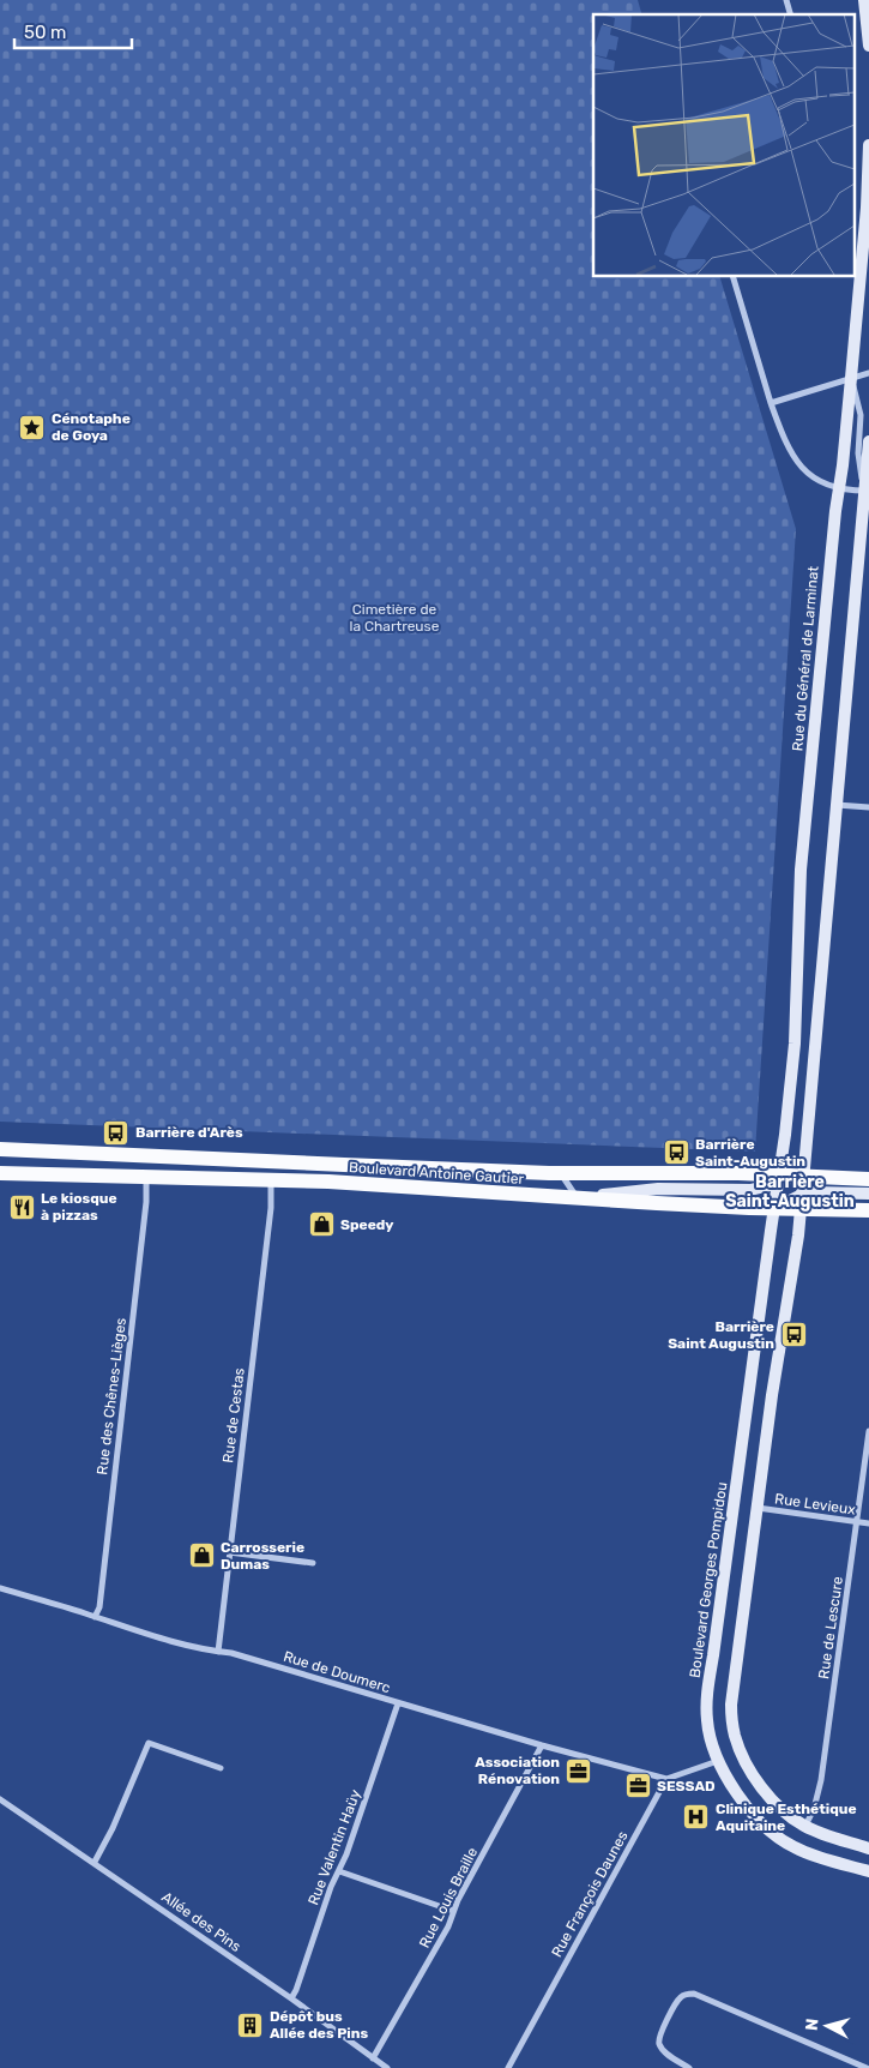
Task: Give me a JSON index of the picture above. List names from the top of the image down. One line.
{"streets":{"main road":["Rue du Général de Larminat","Boulevard Antoine Gautier","Boulevard Georges Pompidou"],"street":["Rue des Chênes-Lièges","Rue de Cestas","Rue Levieux","Rue de Lescure","Rue de Doumerc","Rue Valentin Haüy","Rue François Daunes","Rue Louis Braille","Allée des Pins"]},"crossings":[["Rue du Général de Larminat","Boulevard Antoine Gautier"],["Rue du Général de Larminat","Boulevard Georges Pompidou"],["Boulevard Antoine Gautier","Rue des Chênes-Lièges"],["Boulevard Antoine Gautier","Rue de Cestas"],["Boulevard Antoine Gautier","Boulevard Georges Pompidou"],["Rue des Chênes-Lièges","Rue de Doumerc"],["Rue de Cestas","Rue de Doumerc"],["Rue Levieux","Rue de Lescure"],["Rue de Doumerc","Rue Valentin Haüy"],["Rue de Doumerc","Rue François Daunes"],["Rue de Doumerc","Rue Louis Braille"],["Rue Valentin Haüy","Allée des Pins"],["Rue Louis Braille","Allée des Pins"]],"districts":["Barrière Saint-Augustin"],"parks":["Cimetière de la Chartreuse"],"places":{"place":["Cénotaphe de Goya"],"bus stop":["Barrière d'Arès","Barrière Saint-Augustin","Barrière Saint Augustin"],"restaurant":["Le kiosque à pizzas"],"shop":["Speedy","Carrosserie Dumas"],"office":["Association Rénovation","SESSAD"],"hospital":["Clinique Esthétique Aquitaine"],"building":["Dépôt bus Allée des Pins"]},"scale_bar":"50 m","north":"left"}
